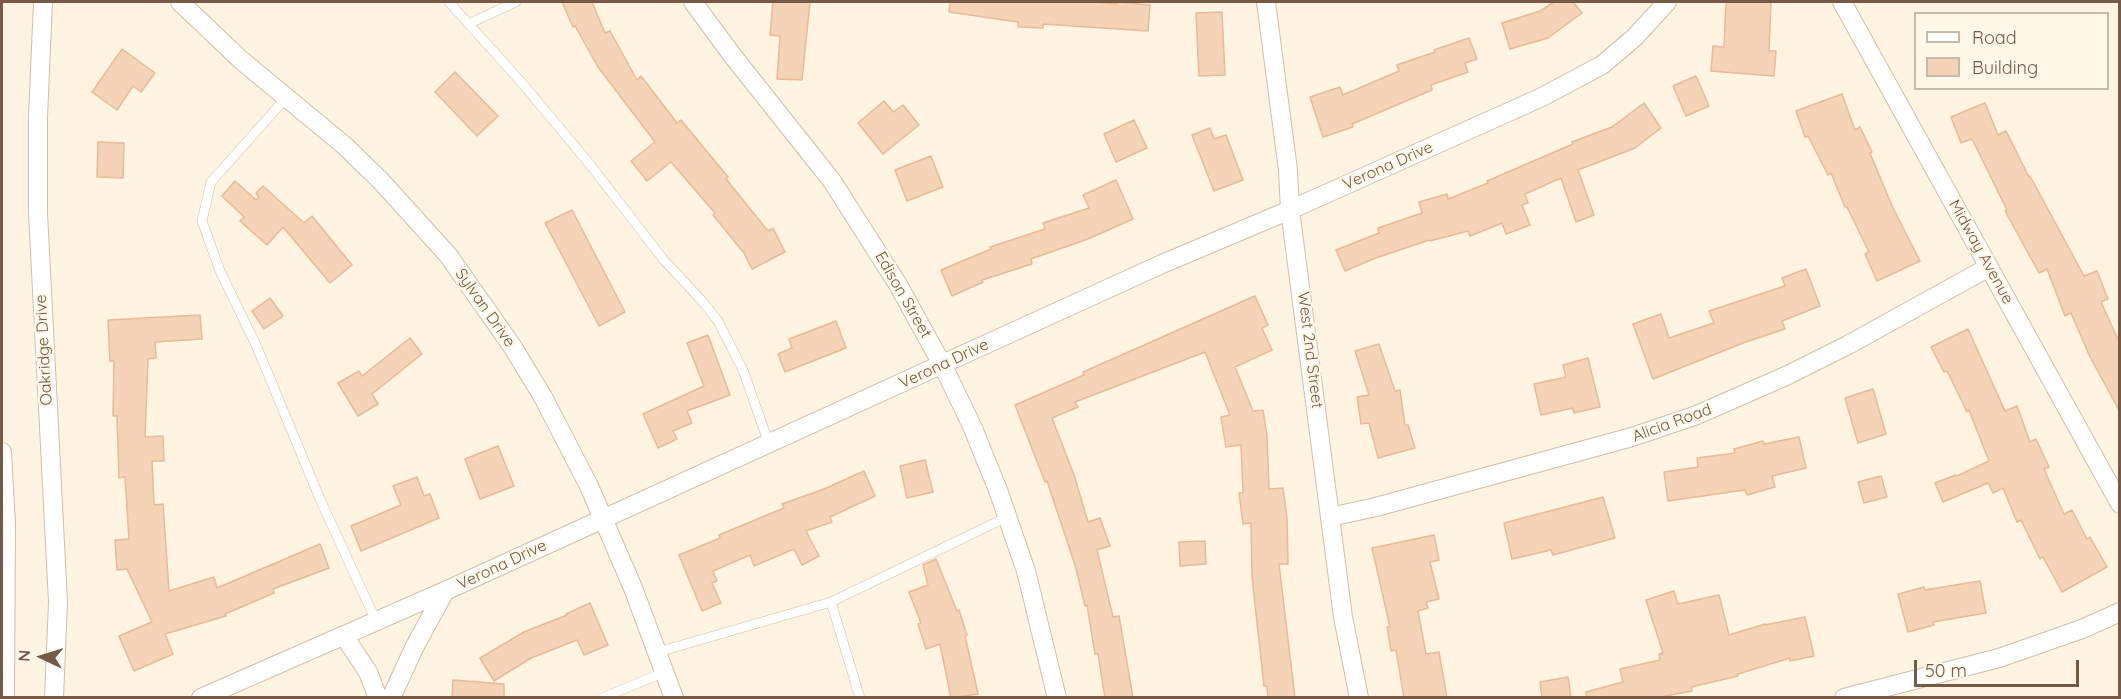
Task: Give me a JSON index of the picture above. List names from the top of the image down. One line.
{"streets":{"street":["Verona Drive","Midway Avenue","Edison Street","Sylvan Drive","Oakridge Drive","West 2nd Street","Alicia Road"]},"crossings":[["Verona Drive","Edison Street"],["Verona Drive","Sylvan Drive"],["Verona Drive","West 2nd Street"],["Midway Avenue","Alicia Road"],["West 2nd Street","Alicia Road"]],"legend":["Road","Building"],"scale_bar":"50 m","north":"left"}
